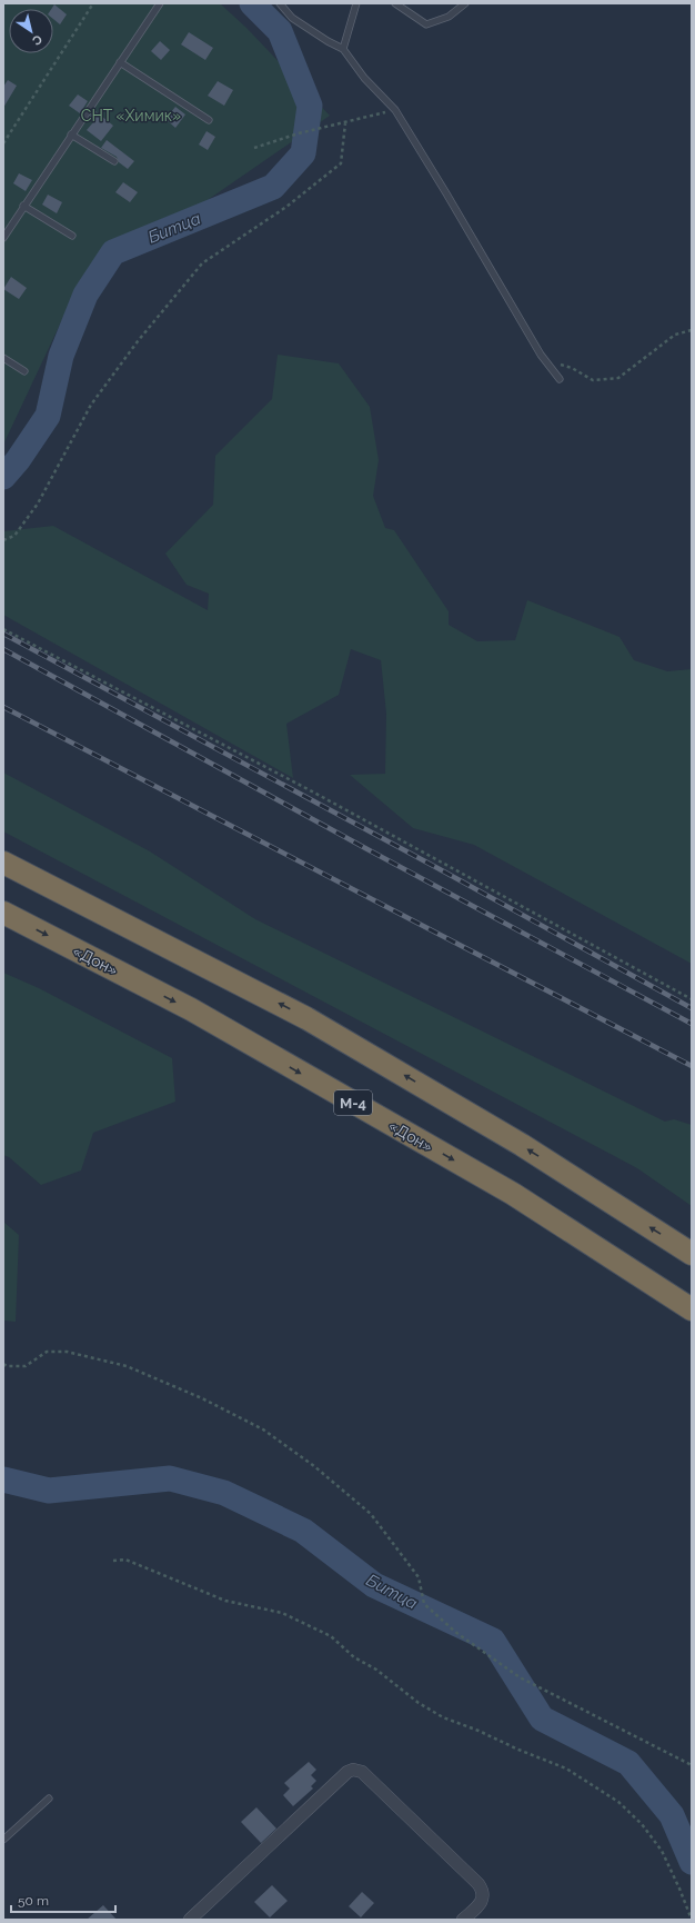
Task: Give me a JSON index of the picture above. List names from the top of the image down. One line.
{"streets":{"highway":["«Дон»","М-4"]},"water":["Битца"],"parks":["СНТ «Химик»"],"scale_bar":"50 m","north":"bottom right"}
